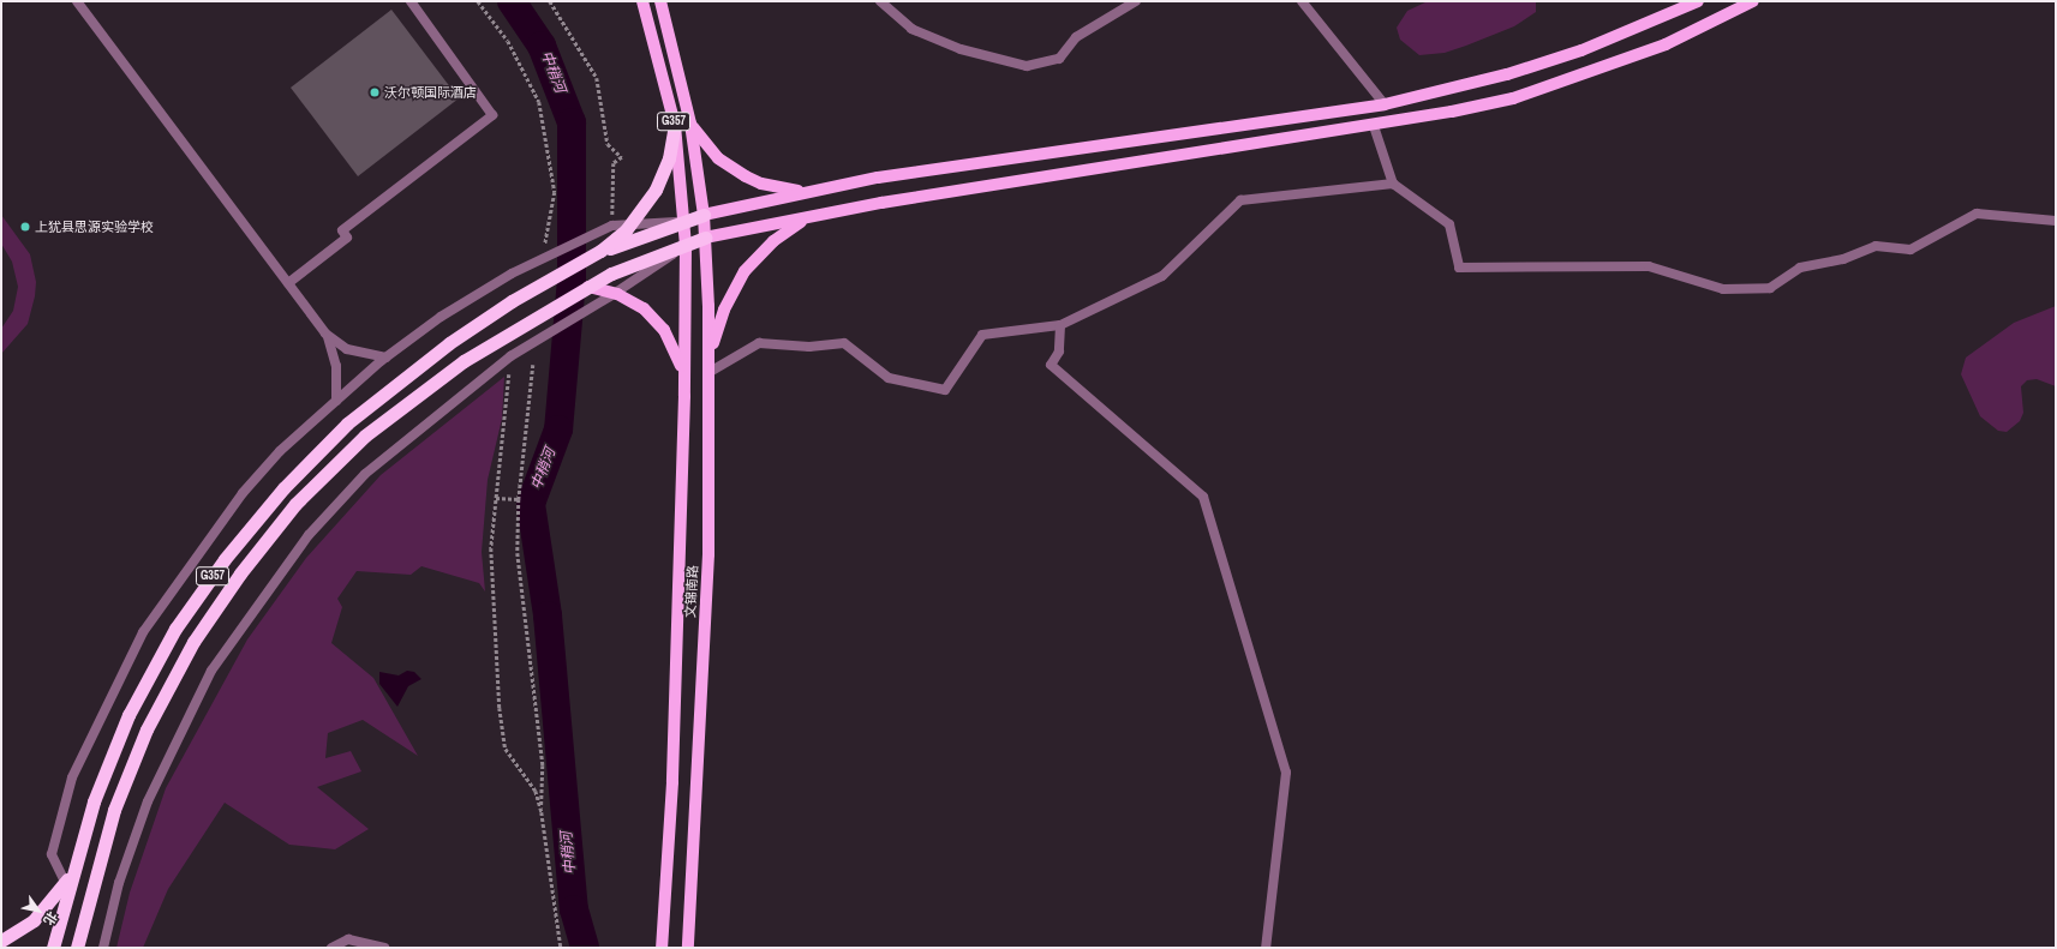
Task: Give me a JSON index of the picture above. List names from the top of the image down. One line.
{"streets":{"highway":["G357"],"main road":["文锦南路"]},"crossings":[["G357","文锦南路"]],"water":["中稍河"],"places":["沃尔顿国际酒店","上犹县思源实验学校"],"north":"bottom right"}
